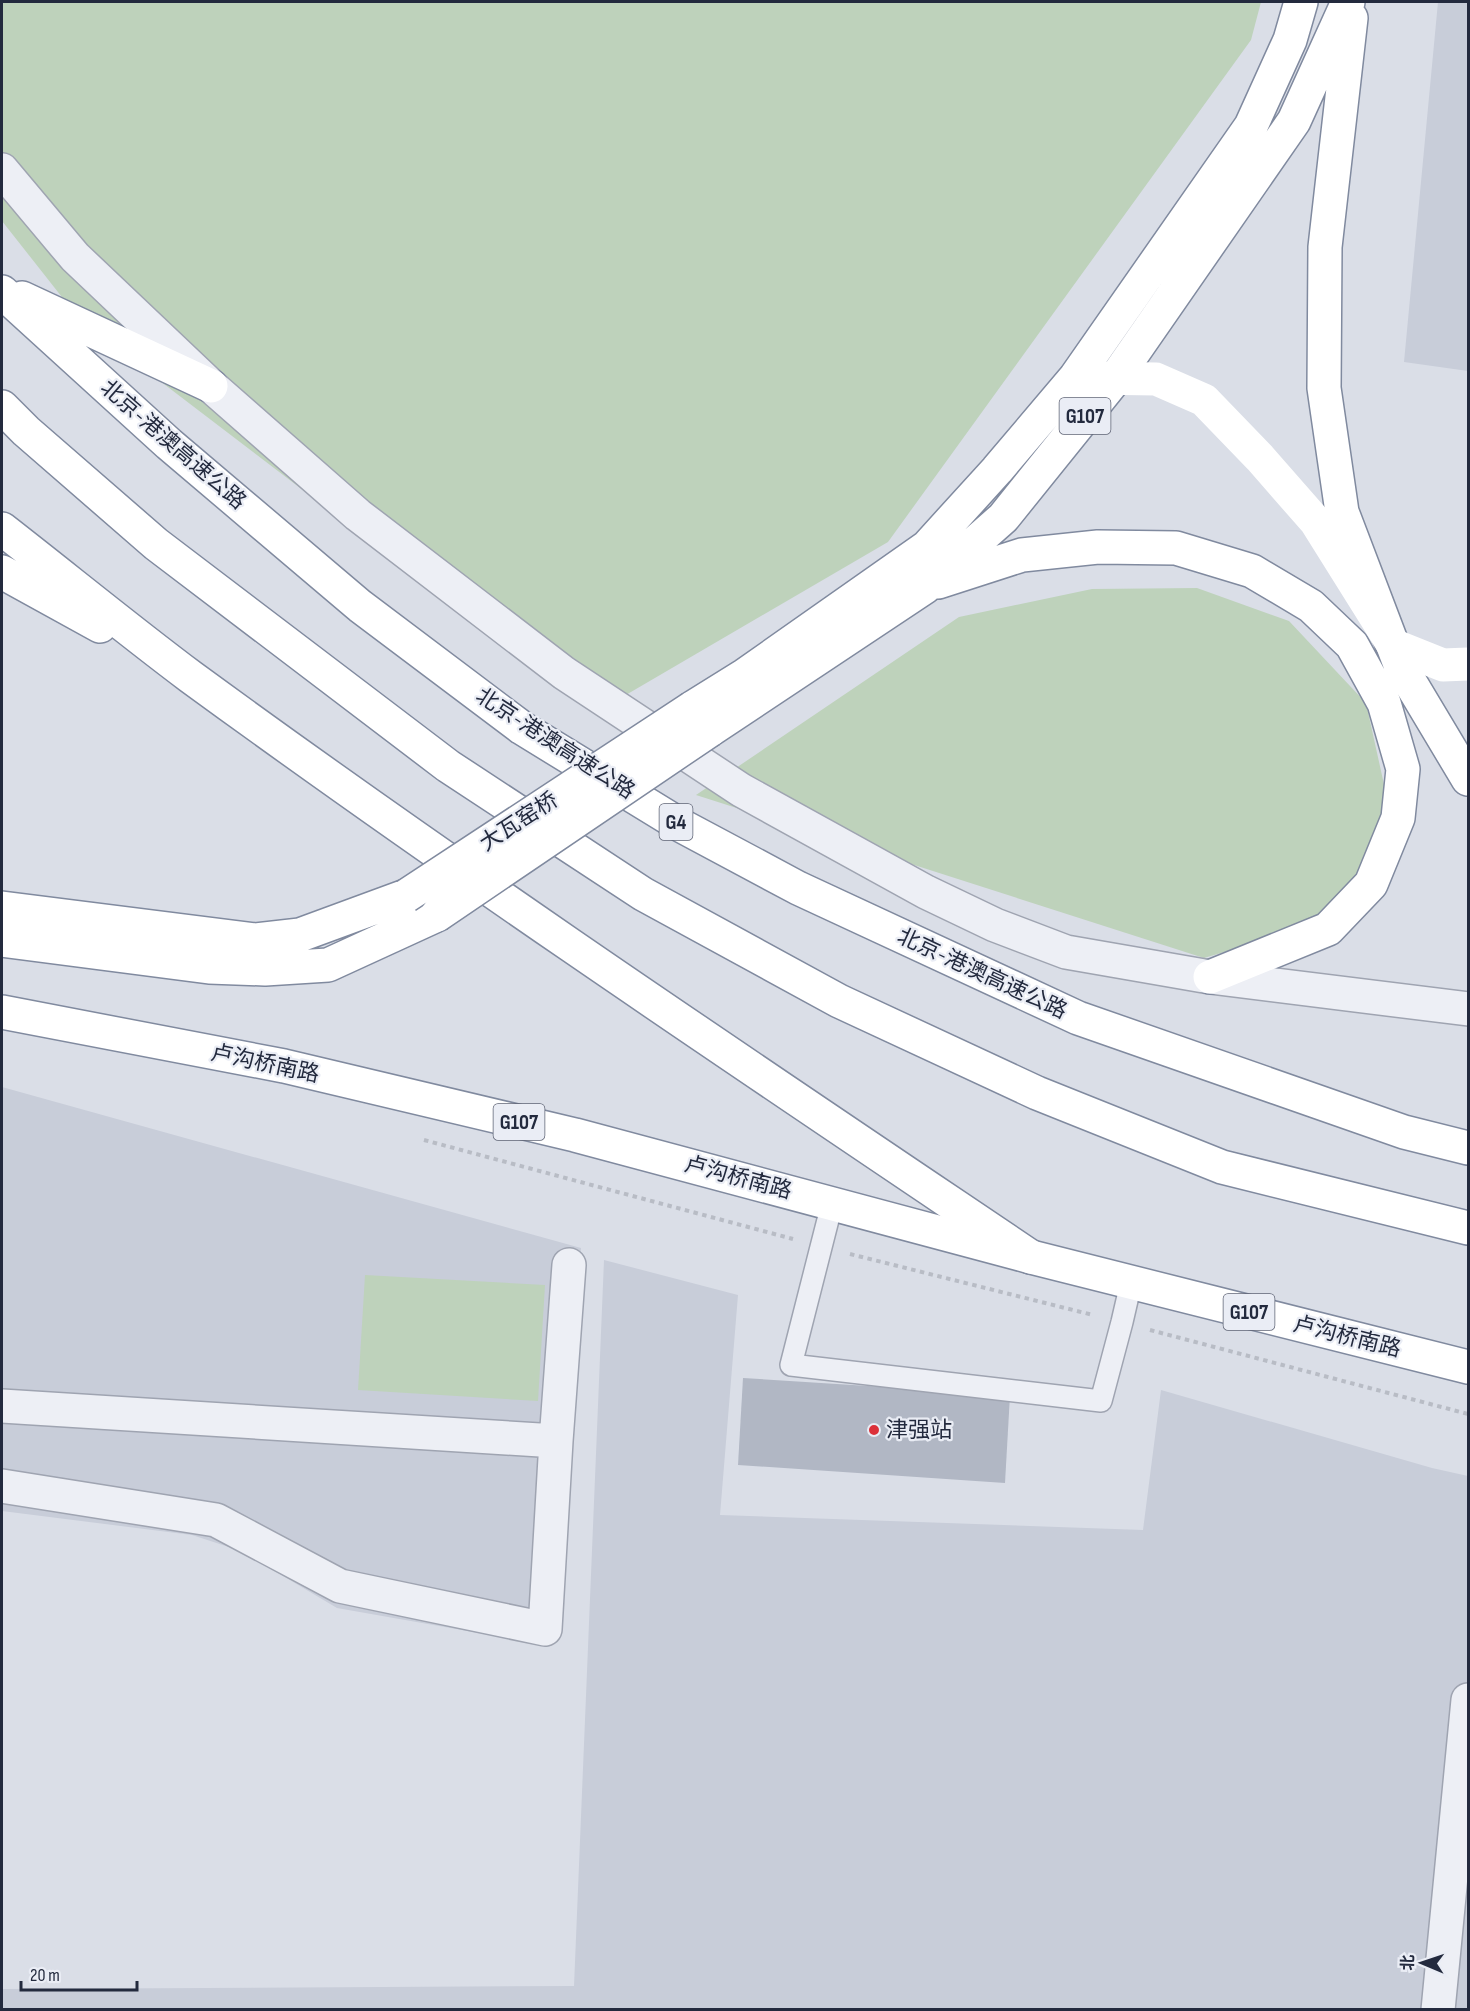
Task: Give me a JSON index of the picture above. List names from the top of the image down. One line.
{"streets":{"main road":["G107","北京-港澳高速公路","大瓦窑桥","G4","卢沟桥南路"]},"crossings":[["G107","大瓦窑桥"]],"places":["津强站"],"scale_bar":"20 m","north":"left"}
